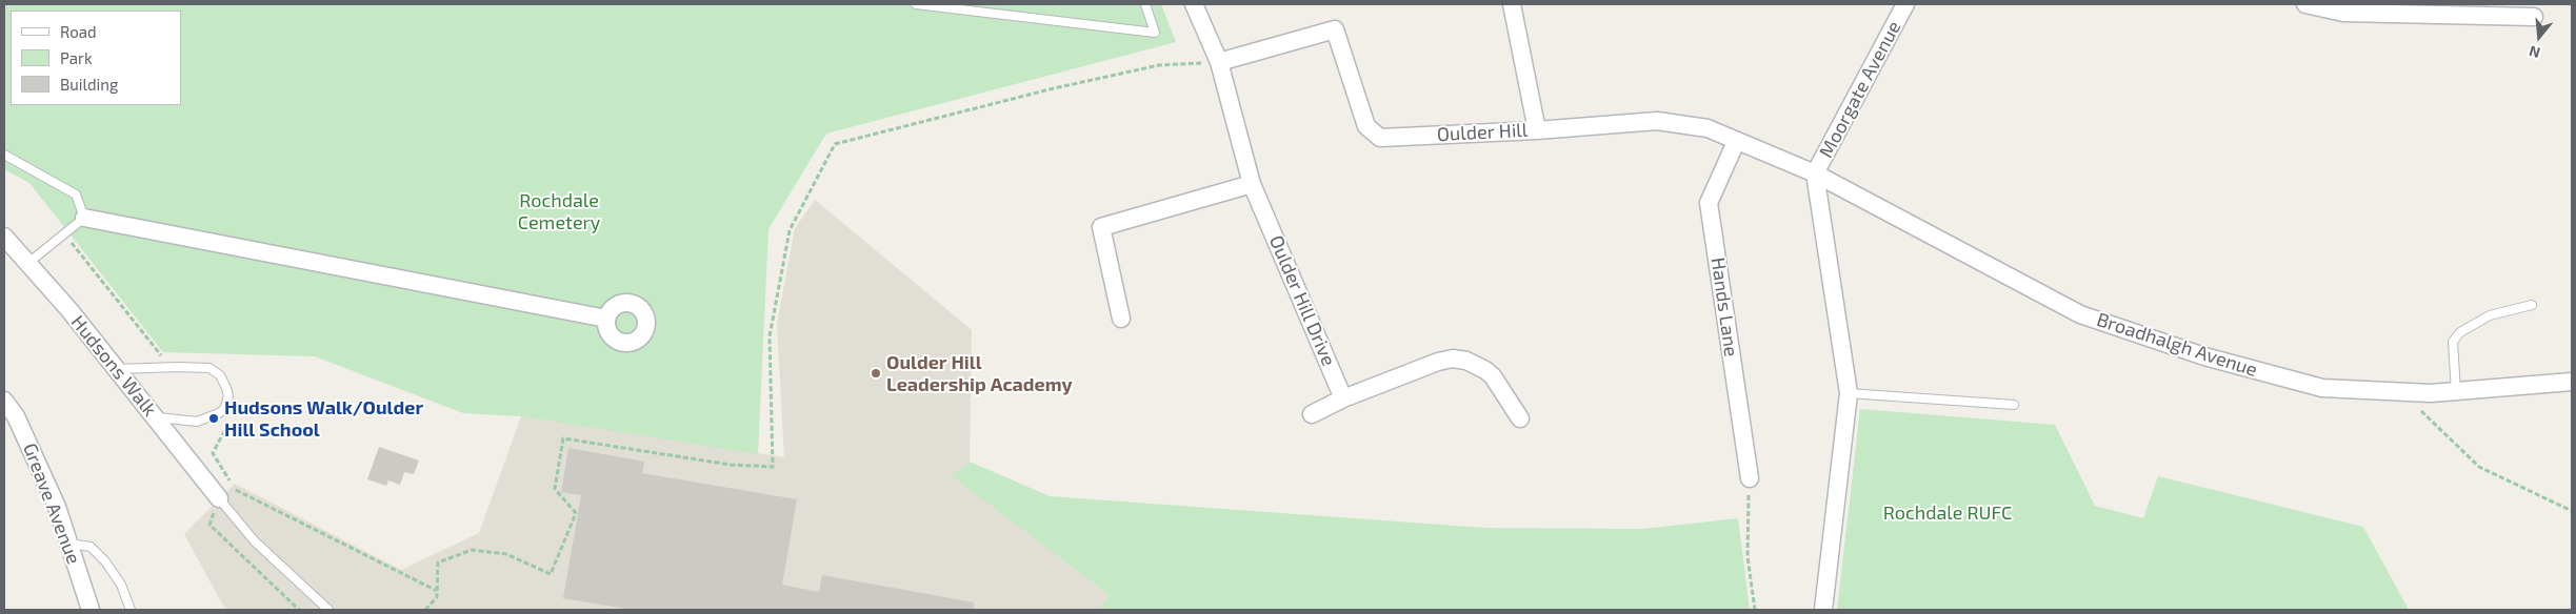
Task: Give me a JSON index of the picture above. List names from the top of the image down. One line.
{"streets":{"street":["Moorgate Avenue","Oulder Hill","Oulder Hill Drive","Hands Lane","Broadhalgh Avenue","Hudsons Walk","Greave Avenue"]},"crossings":[["Moorgate Avenue","Oulder Hill"],["Moorgate Avenue","Broadhalgh Avenue"],["Oulder Hill","Oulder Hill Drive"],["Oulder Hill","Hands Lane"],["Oulder Hill","Broadhalgh Avenue"]],"parks":["Rochdale Cemetery","Rochdale RUFC"],"places":["Oulder Hill Leadership Academy","Hudsons Walk/Oulder Hill School"],"legend":["Road","Park","Building"],"north":"bottom"}
